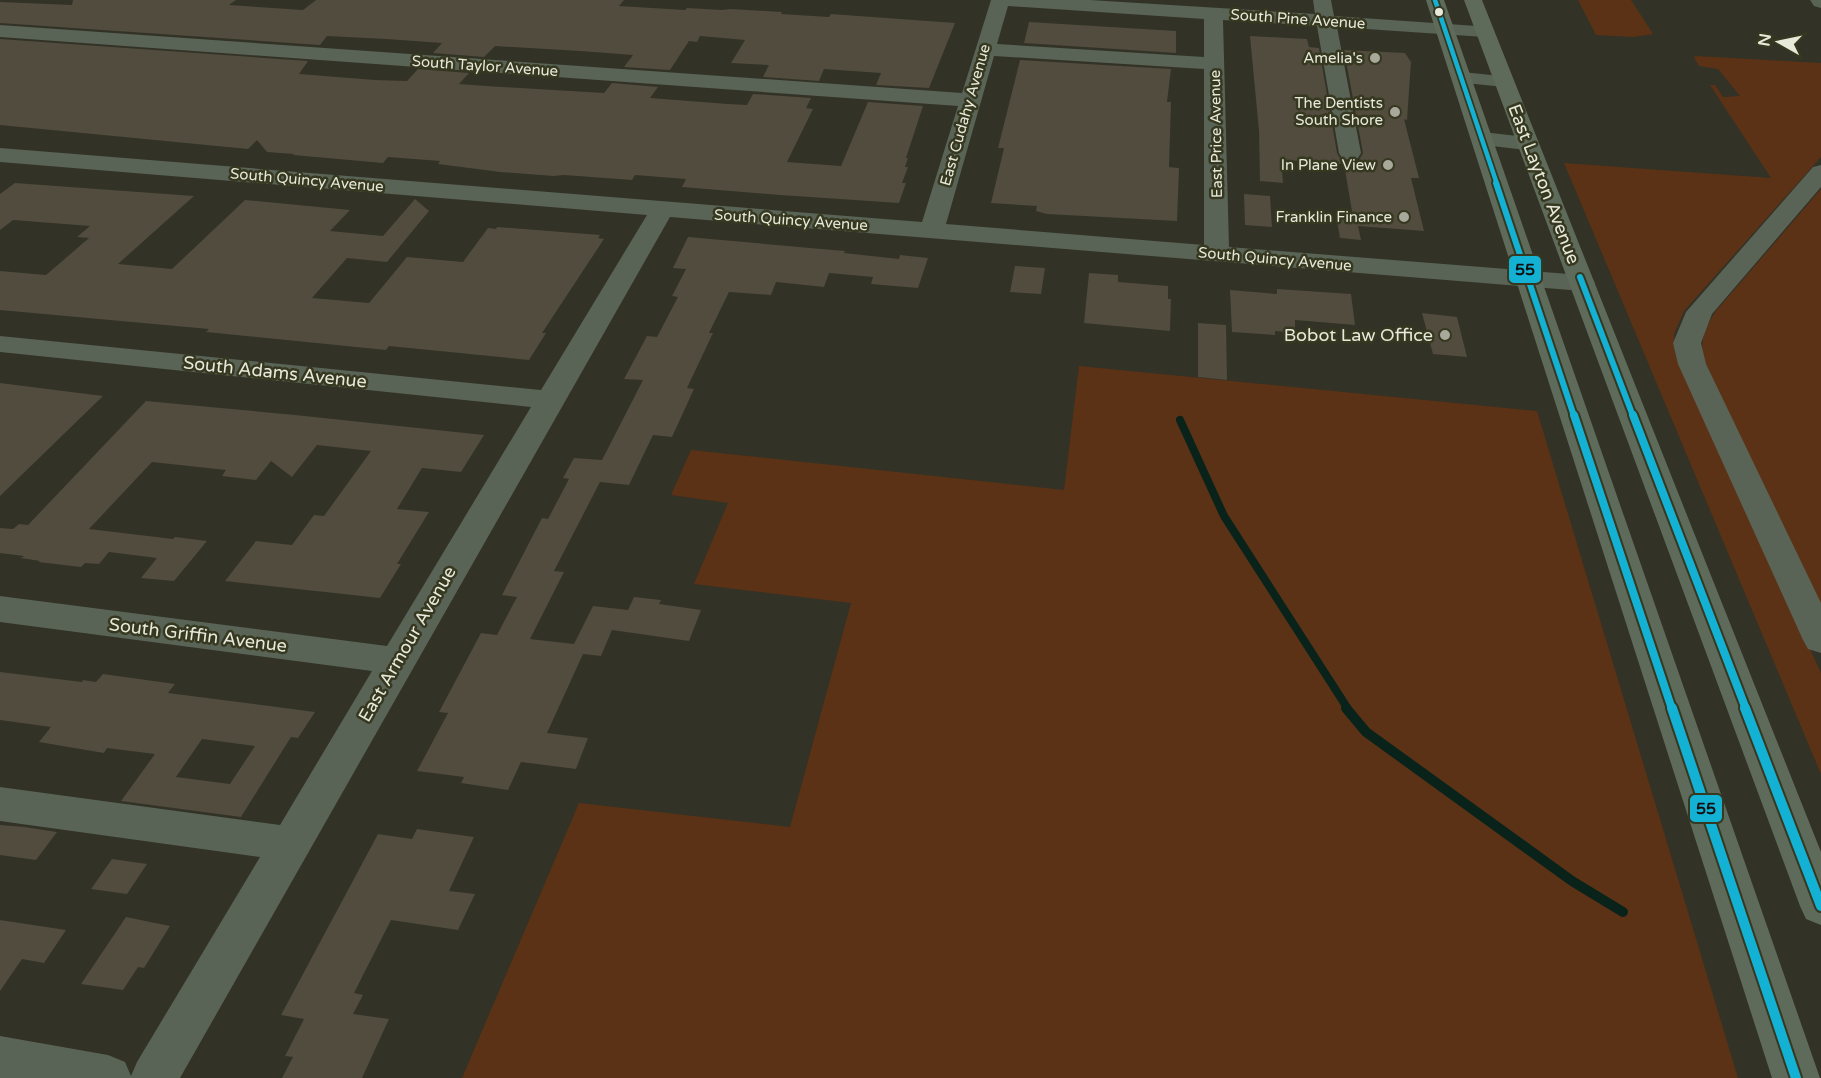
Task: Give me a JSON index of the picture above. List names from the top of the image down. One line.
{"streets":{"main road":["East Layton Avenue"],"street":["South Pine Avenue","South Taylor Avenue","East Cudahy Avenue","East Price Avenue","South Quincy Avenue","South Adams Avenue","South Griffin Avenue","East Armour Avenue"]},"crossings":[["South Pine Avenue","East Cudahy Avenue"],["South Pine Avenue","East Price Avenue"],["South Pine Avenue","East Layton Avenue"],["South Taylor Avenue","East Cudahy Avenue"],["East Cudahy Avenue","South Quincy Avenue"],["East Price Avenue","South Quincy Avenue"],["South Quincy Avenue","East Layton Avenue"],["South Quincy Avenue","East Armour Avenue"],["South Adams Avenue","East Armour Avenue"],["South Griffin Avenue","East Armour Avenue"]],"places":["Amelia's","The Dentists South Shore","In Plane View","Franklin Finance","Bobot Law Office"],"lines":["transit line 55"],"north":"left"}
